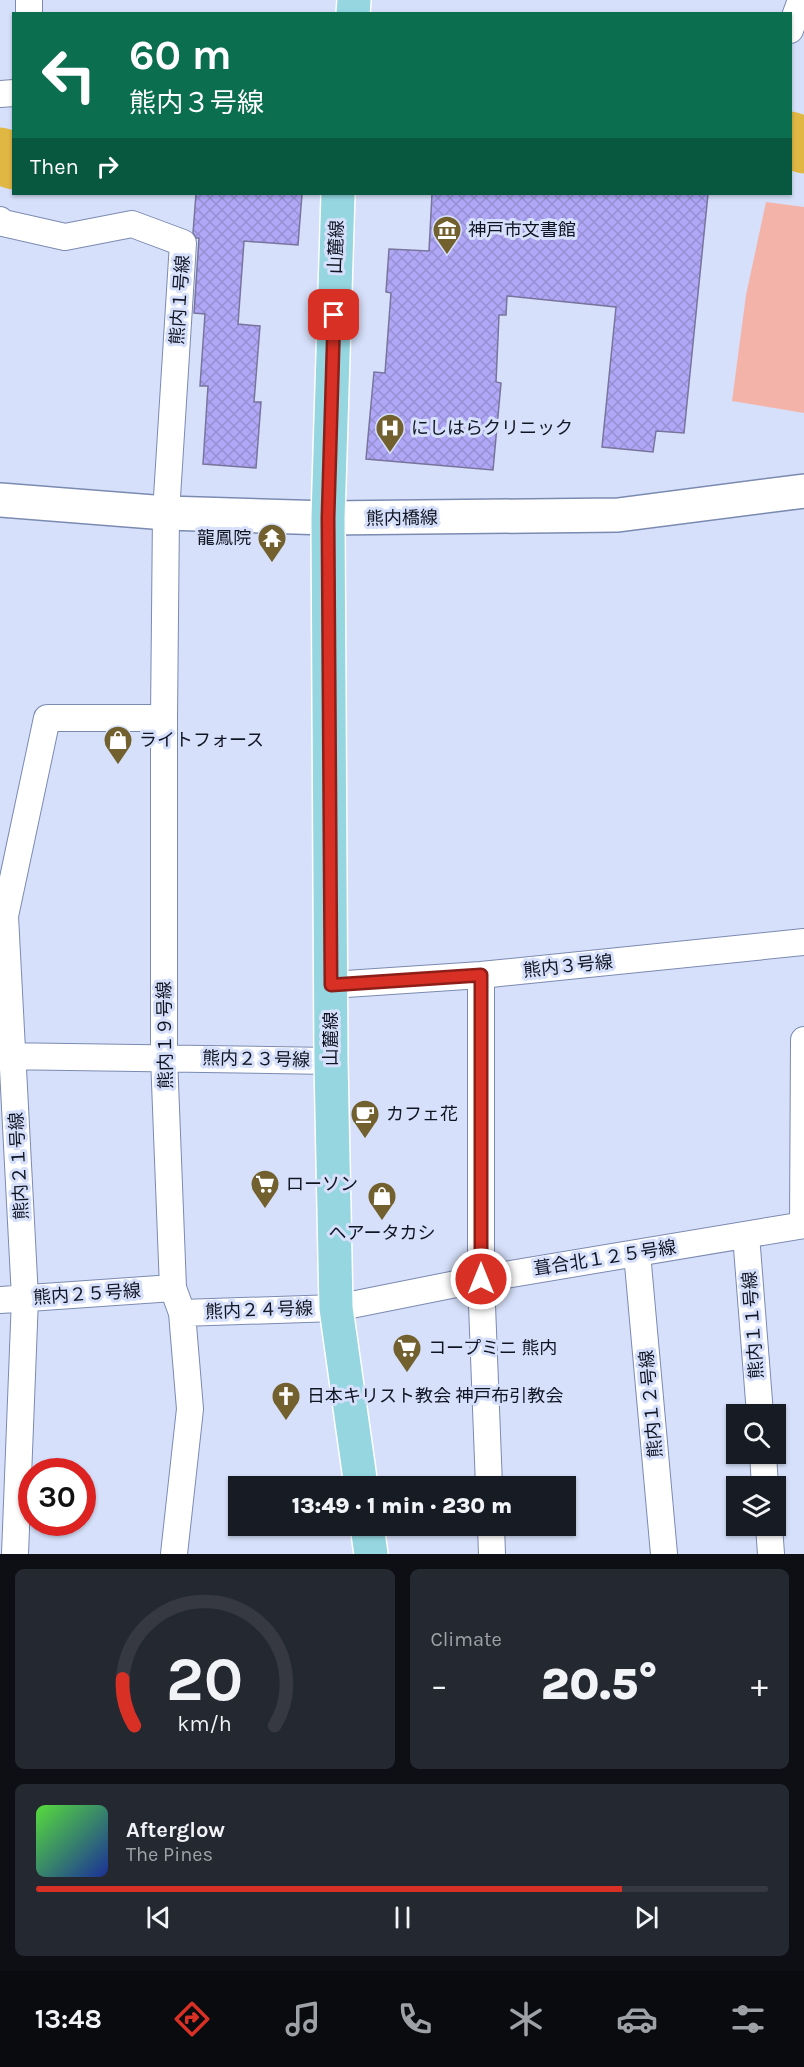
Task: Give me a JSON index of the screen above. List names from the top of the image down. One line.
{"streets":{"main road":["山麓線"],"street":["熊内１号線","熊内橋線","熊内３号線","熊内１９号線","熊内２３号線","熊内２１号線","葺合北１２５号線","熊内２５号線","熊内２４号線","熊内１１号線","熊内１２号線"]},"crossings":[["山麓線","熊内橋線"],["山麓線","熊内３号線"],["山麓線","熊内２３号線"],["山麓線","葺合北１２５号線"],["山麓線","熊内２４号線"],["熊内１号線","熊内橋線"],["熊内１号線","熊内１９号線"],["熊内橋線","熊内１９号線"],["熊内１９号線","熊内２３号線"],["熊内１９号線","熊内２１号線"],["熊内１９号線","熊内２５号線"],["熊内１９号線","熊内２４号線"],["熊内２３号線","熊内２１号線"],["熊内２１号線","熊内２５号線"],["葺合北１２５号線","熊内２４号線"],["葺合北１２５号線","熊内１１号線"],["葺合北１２５号線","熊内１２号線"]],"places":{"museum":["神戸市文書館"],"hospital":["にしはらクリニック"],"temple":["龍鳳院"],"shop":["ライトフォース","ヘアータカシ"],"cafe":["カフェ花"],"supermarket":["ローソン","コープミニ 熊内"],"church":["日本キリスト教会 神戸布引教会"]},"page":{"turn":["60 m","熊内３号線"],"then":"Then","limit":"30","trip":"13:49 · 1 min · 230 m","tile":"Climate","heat":["−","20.5°","+"],"song":["Afterglow","The Pines"],"tabs":"13:48","gauge":["20","km/h"]}}
